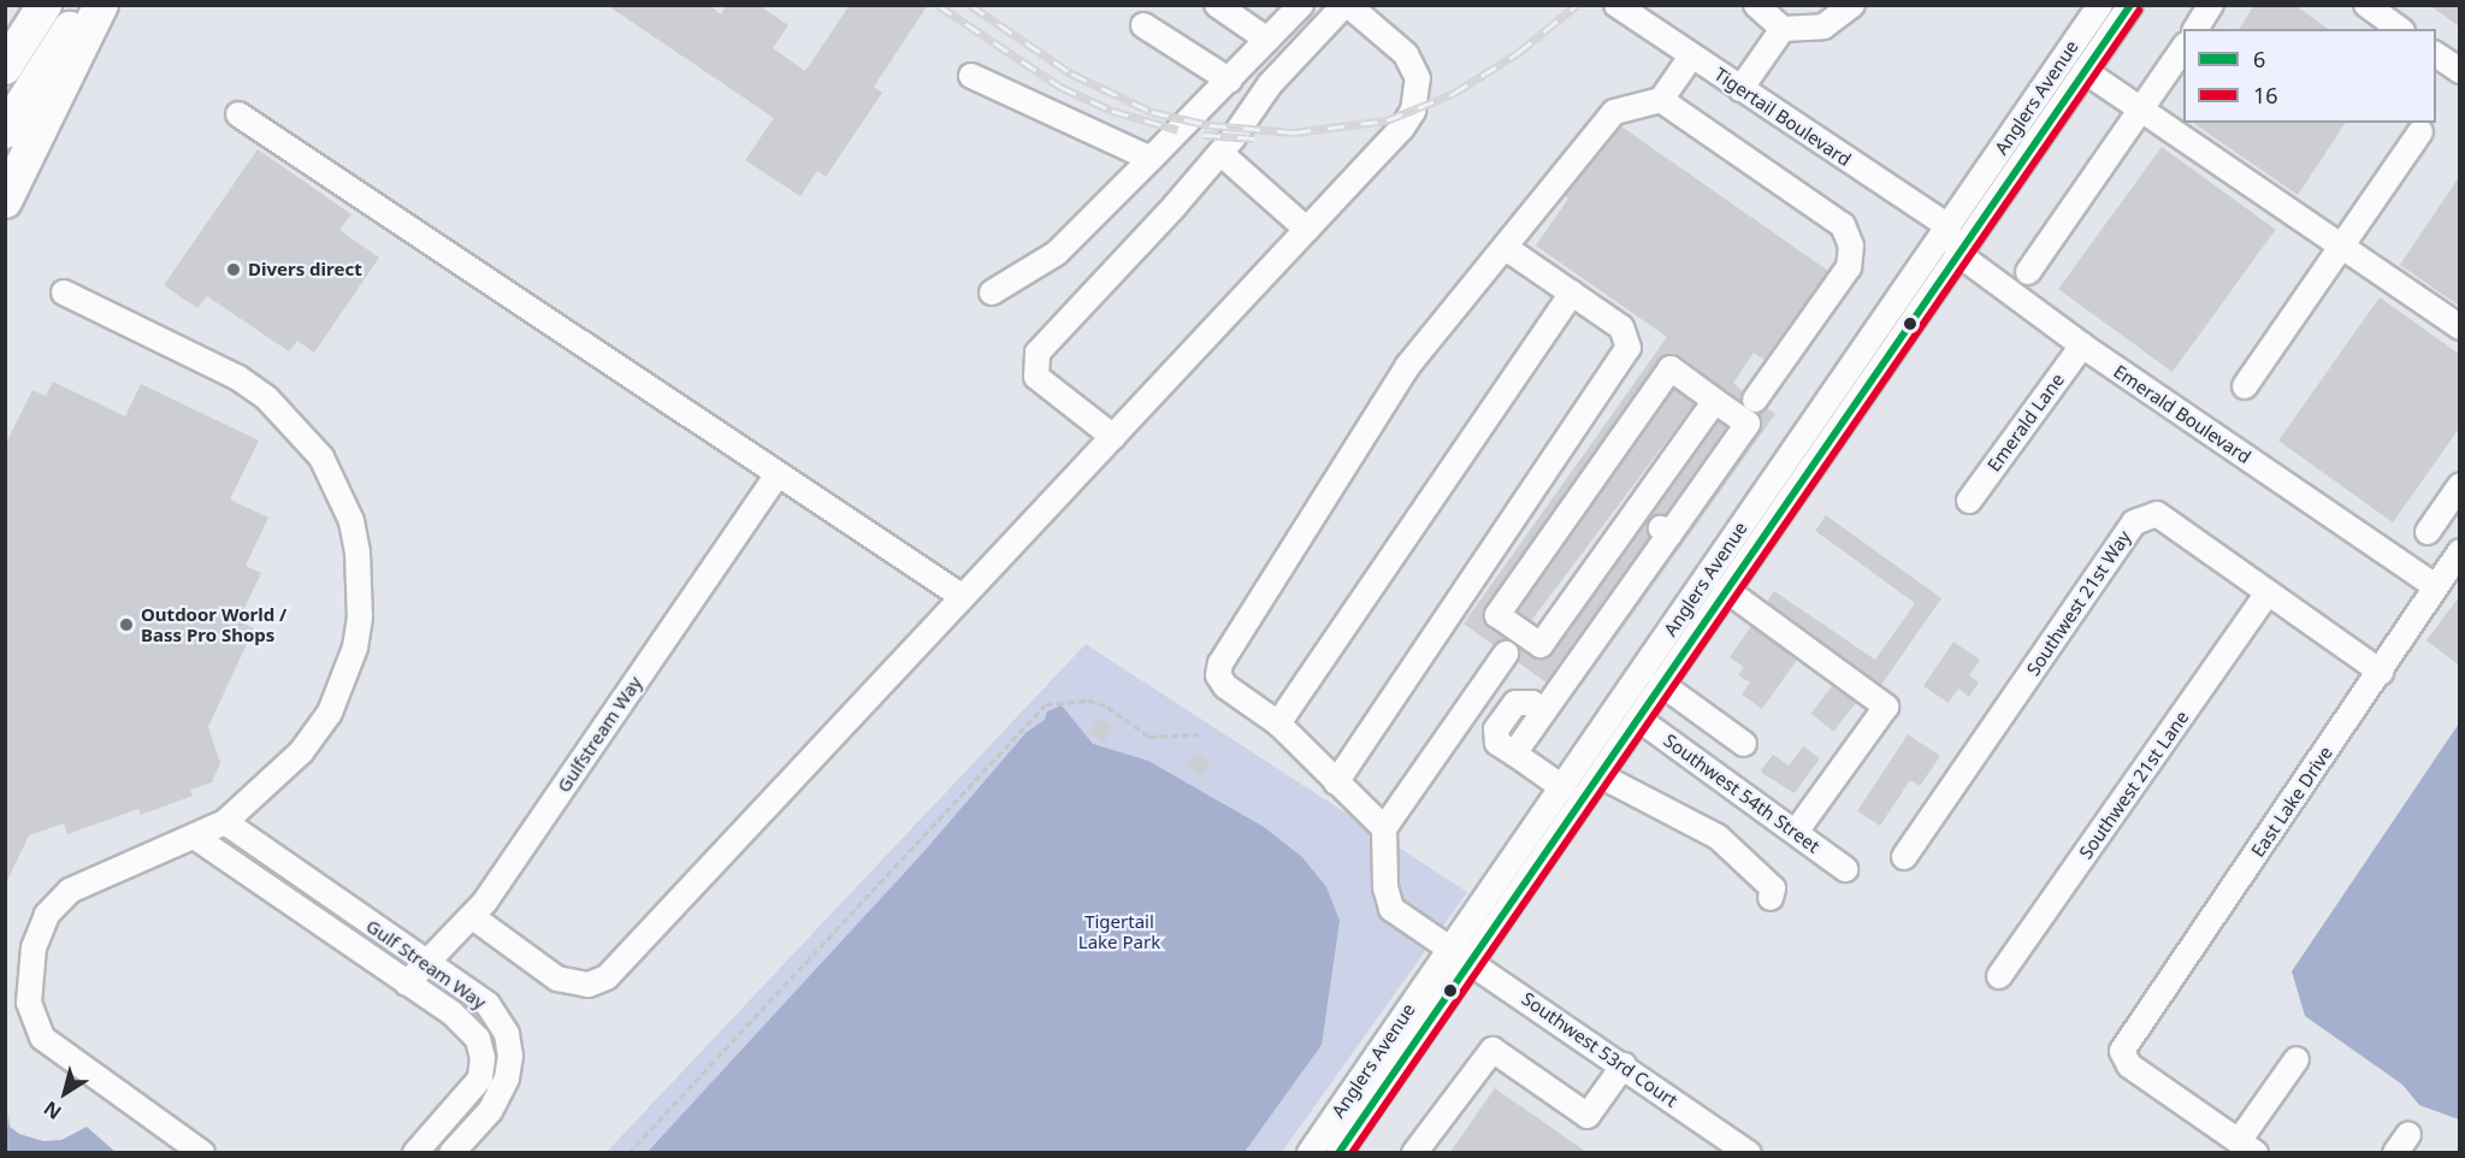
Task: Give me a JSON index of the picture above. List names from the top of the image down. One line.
{"streets":{"street":["Anglers Avenue","Tigertail Boulevard","Emerald Boulevard","Emerald Lane","Southwest 21st Way","Gulfstream Way","Southwest 21st Lane","Southwest 54th Street","East Lake Drive","Gulf Stream Way","Southwest 53rd Court"]},"crossings":[["Anglers Avenue","Tigertail Boulevard"],["Anglers Avenue","Emerald Boulevard"],["Anglers Avenue","Southwest 54th Street"],["Anglers Avenue","Southwest 53rd Court"],["Emerald Boulevard","Emerald Lane"],["Emerald Boulevard","East Lake Drive"],["Southwest 21st Way","Southwest 21st Lane"],["Southwest 21st Way","East Lake Drive"],["Gulfstream Way","Gulf Stream Way"]],"parks":["Tigertail Lake Park"],"places":["Divers direct","Outdoor World / Bass Pro Shops"],"lines":["transit line 6","transit line 16"],"legend":["6","16"],"north":"bottom left"}
